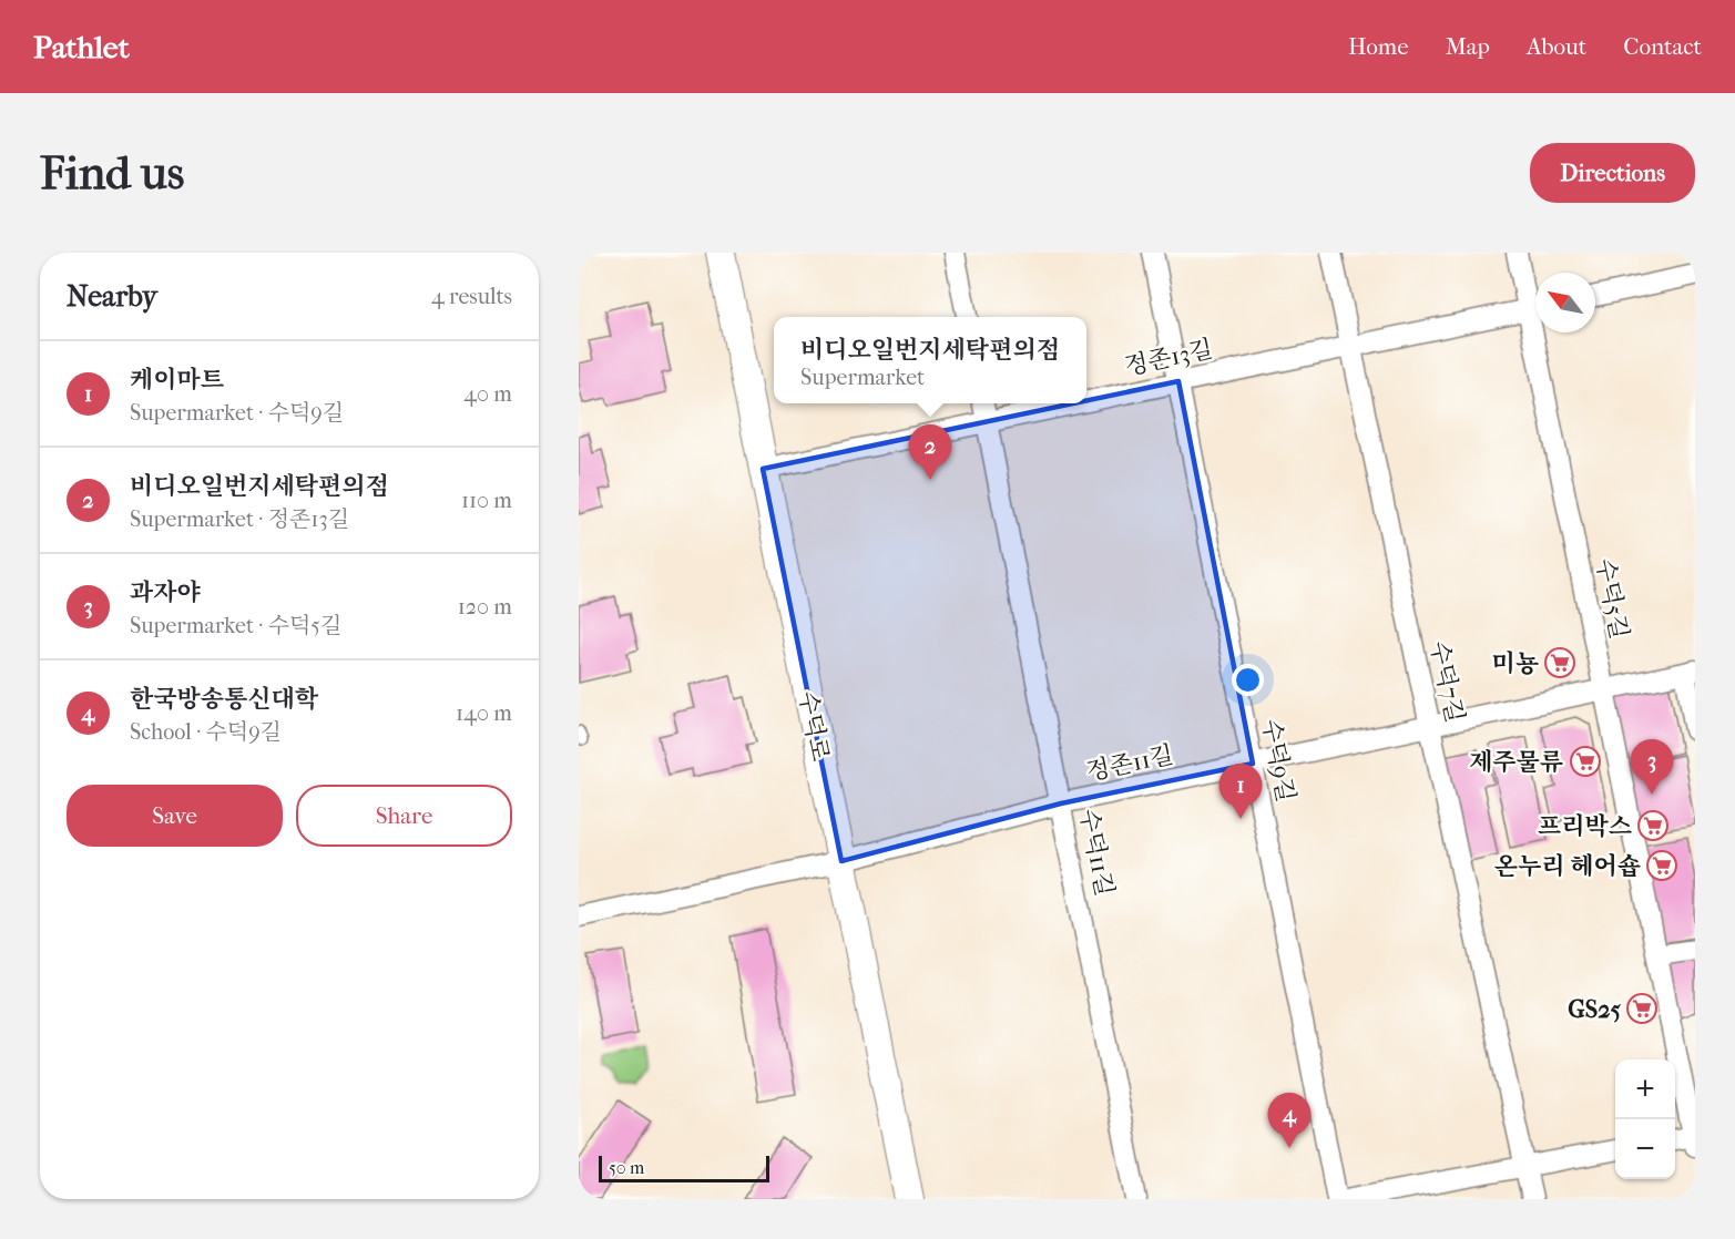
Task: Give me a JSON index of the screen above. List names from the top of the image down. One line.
{"streets":{"main road":["수덕로"],"street":["정존13길","수덕5길","수덕7길","수덕9길","정존11길","수덕11길"]},"crossings":[["정존13길","수덕7길"],["정존13길","수덕로"],["정존13길","수덕9길"],["정존13길","수덕11길"],["수덕5길","정존11길"],["수덕7길","정존11길"],["수덕로","정존11길"],["수덕9길","정존11길"],["정존11길","수덕11길"]],"places":{"supermarket":["미뇽","제주물류","프리박스","온누리 헤어숍","GS25"]},"scale_bar":"50 m","north":"top left","page":{"header":"Pathlet","nav":["Home","Map","About","Contact"],"buttons":["Directions",["Save","Share"]],"title":"Find us","heading":["Nearby","4 results"],"popup":["비디오일번지세탁편의점","Supermarket"],"list":[{"mark":"1","name":"케이마트","note":"Supermarket · 수덕9길","value":"40 m"},{"mark":"2","name":"비디오일번지세탁편의점","note":"Supermarket · 정존13길","value":"110 m"},{"mark":"3","name":"과자야","note":"Supermarket · 수덕5길","value":"120 m"},{"mark":"4","name":"한국방송통신대학","note":"School · 수덕9길","value":"140 m"}],"pins":["2","3","1","4"],"map_buttons":["+","−"],"scale":"50 m"}}
